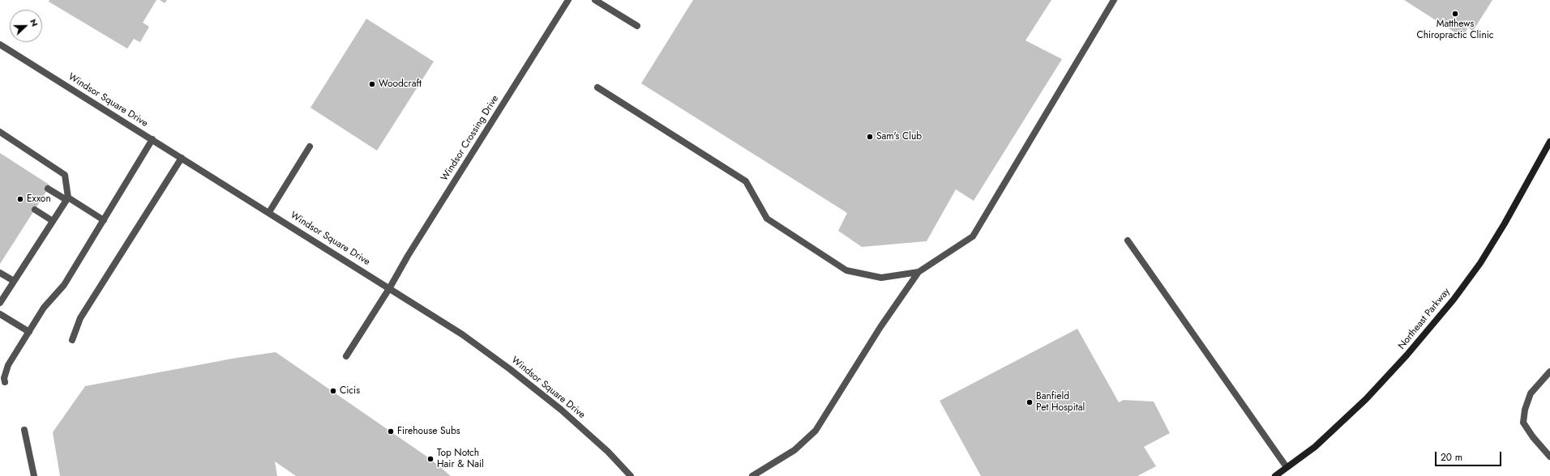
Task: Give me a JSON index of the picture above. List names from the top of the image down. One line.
{"streets":{"street":["Windsor Square Drive","Windsor Crossing Drive","Northeast Parkway"]},"crossings":[["Windsor Square Drive","Windsor Crossing Drive"]],"places":["Matthews Chiropractic Clinic","Woodcraft","Sam's Club","Exxon","Cicis","Banfield Pet Hospital","Firehouse Subs","Top Notch Hair & Nail"],"scale_bar":"20 m","north":"right"}
